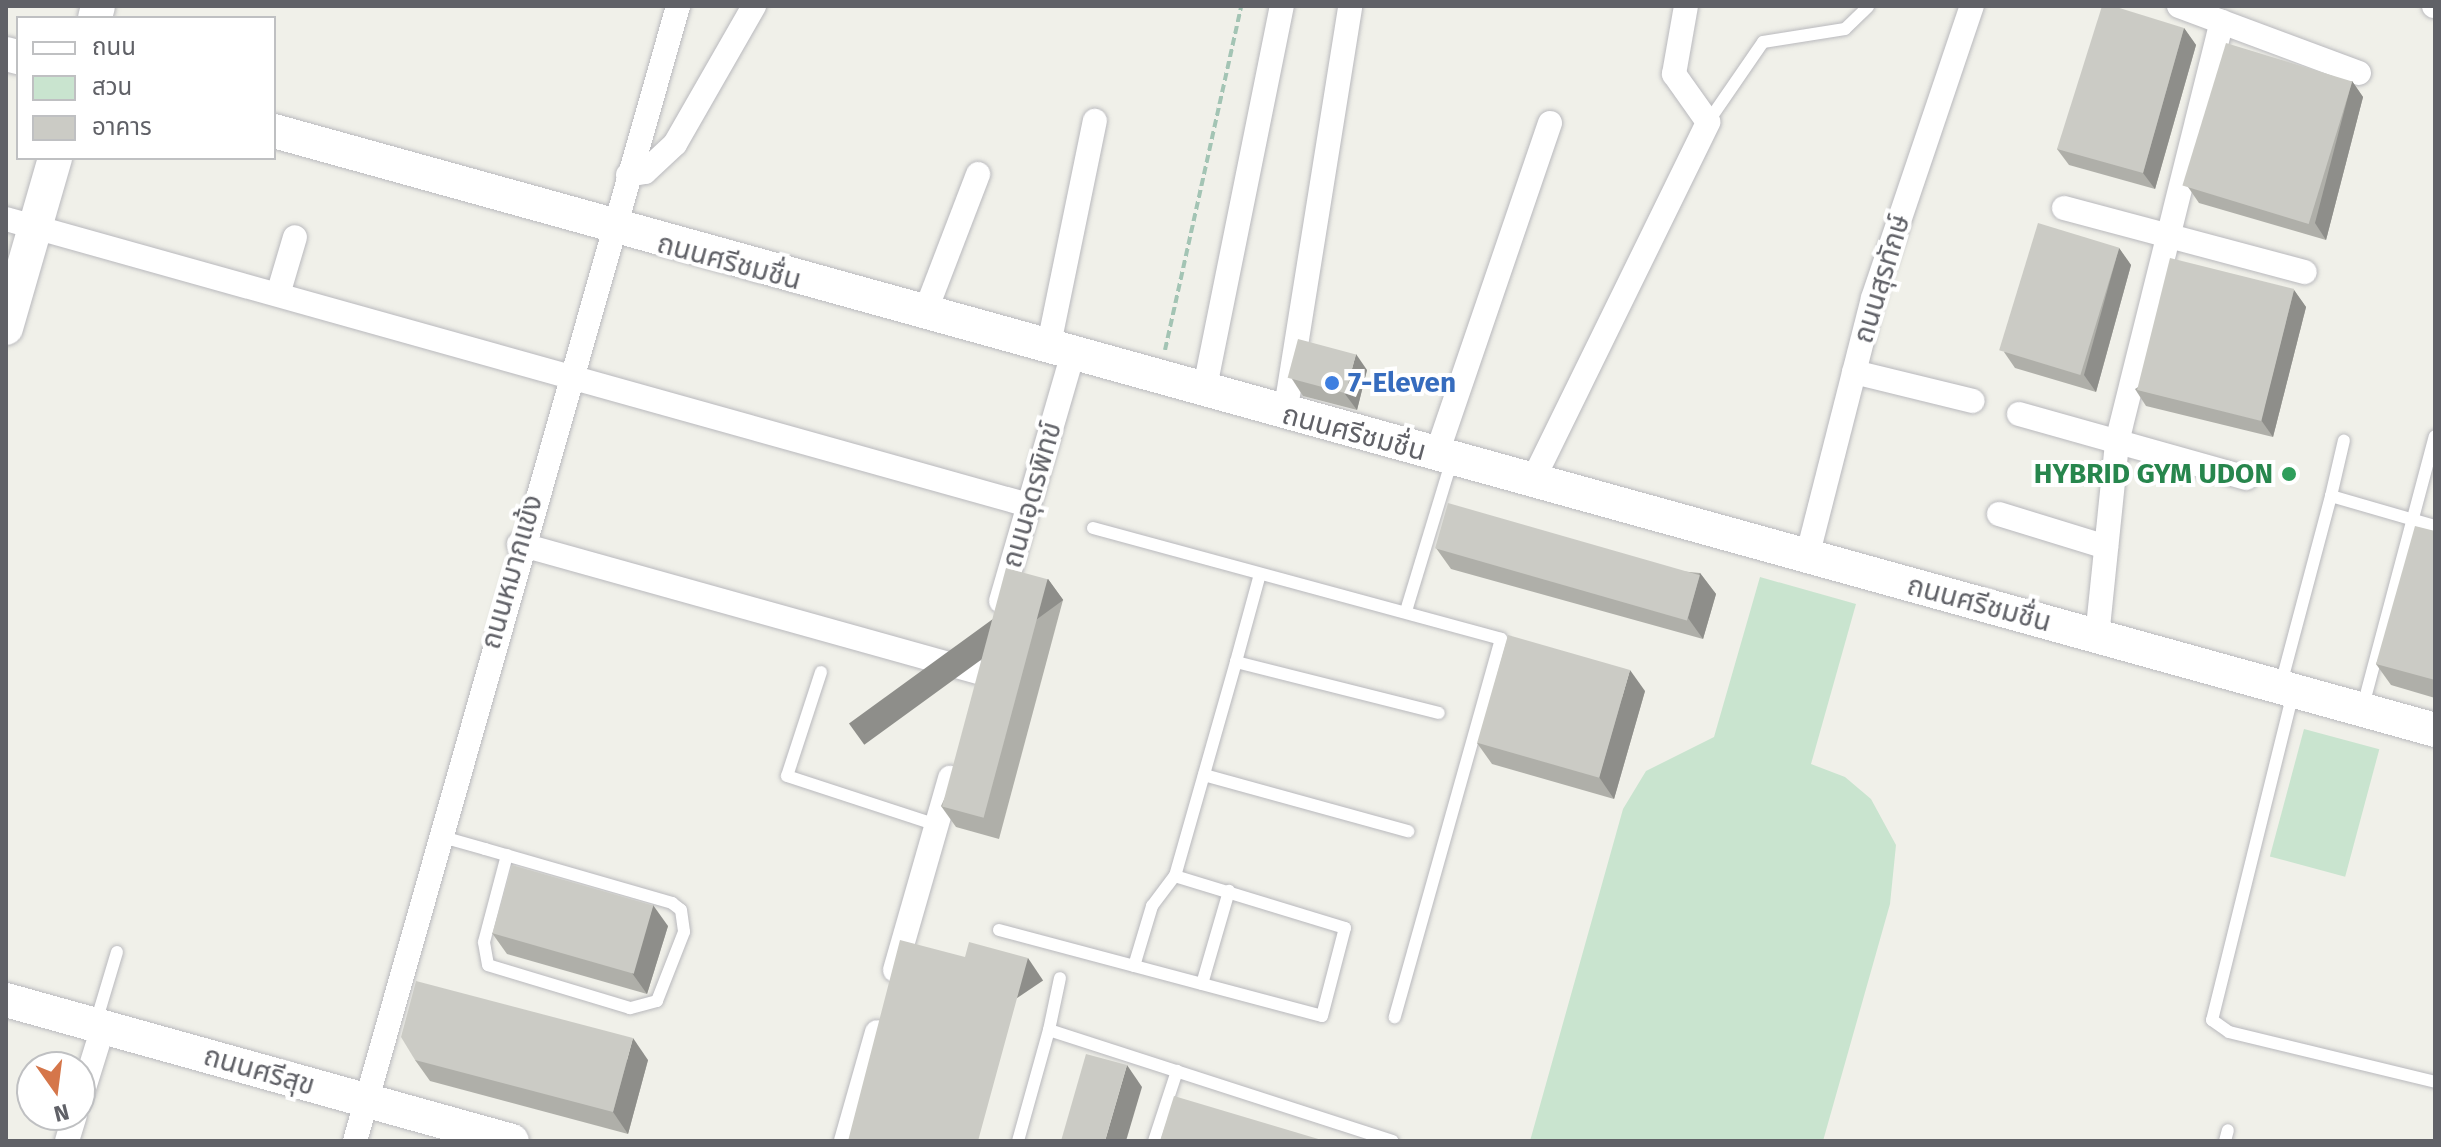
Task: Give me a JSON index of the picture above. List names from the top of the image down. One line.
{"streets":{"street":["ถนนศรีชมชื่น","ถนนสุรทักษ์","ถนนอุดรพิทข์","ถนนหมากแข้ง","ถนนศรีสุข"]},"crossings":[["ถนนศรีชมชื่น","ถนนสุรทักษ์"],["ถนนศรีชมชื่น","ถนนอุดรพิทข์"],["ถนนศรีชมชื่น","ถนนหมากแข้ง"],["ถนนหมากแข้ง","ถนนศรีสุข"]],"places":["7-Eleven","HYBRID GYM UDON"],"legend":["ถนน","สวน","อาคาร"],"north":"bottom"}
